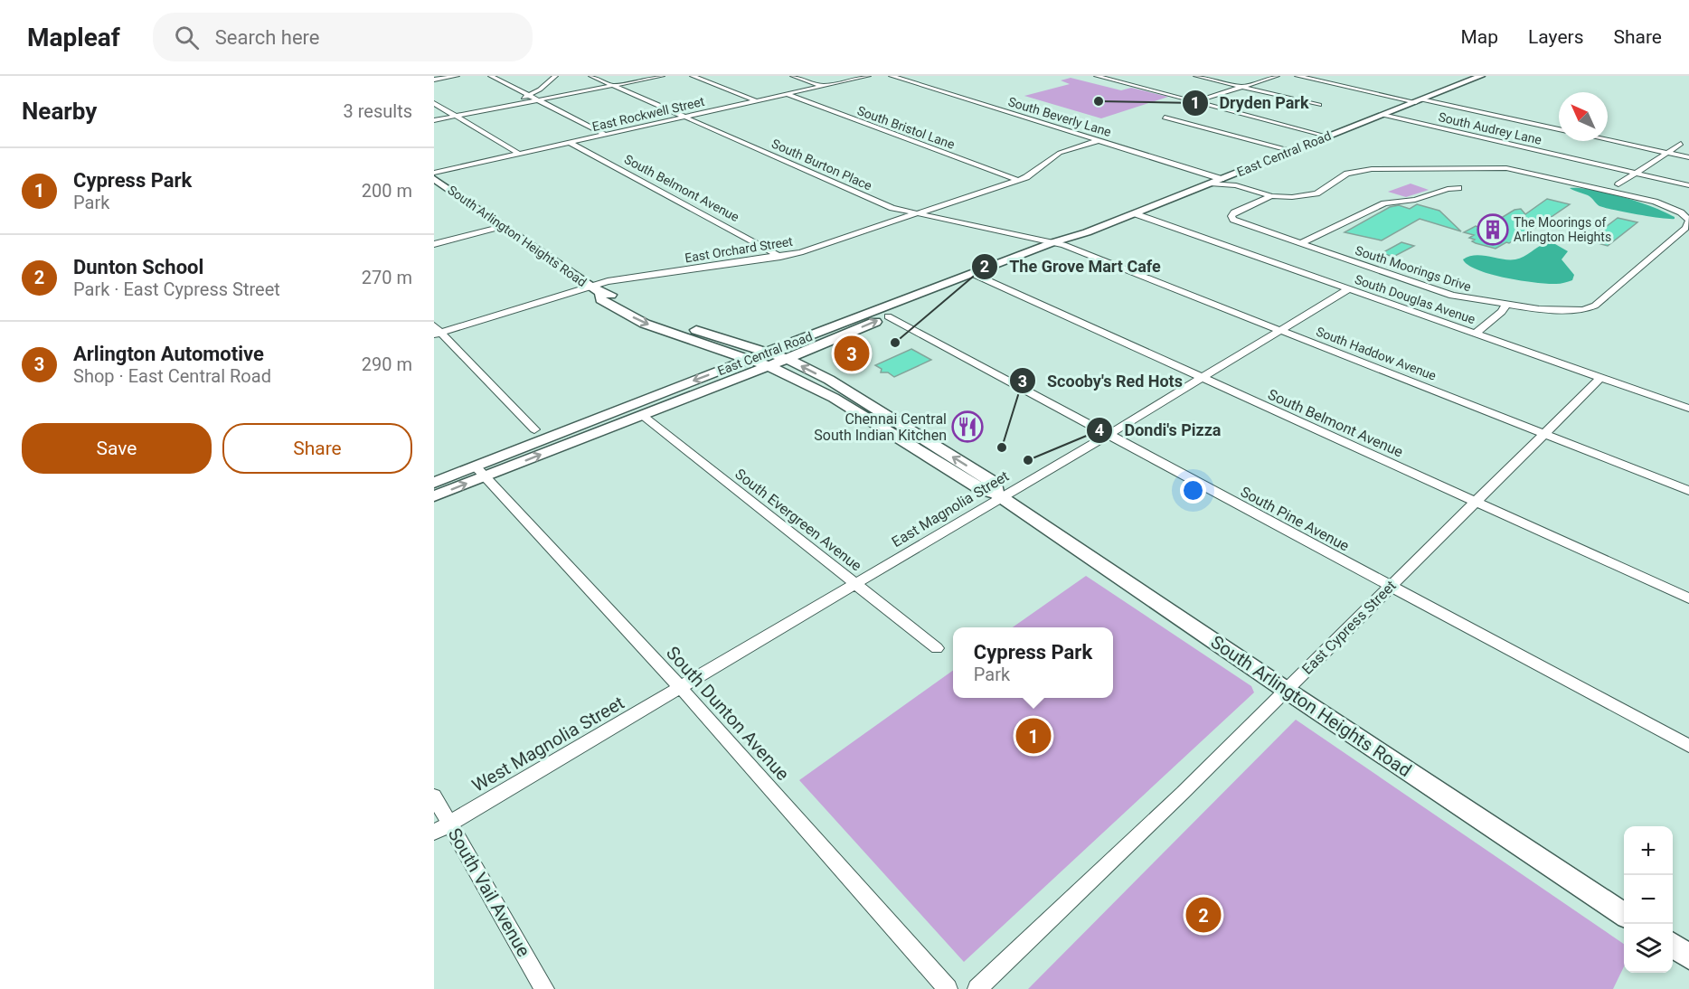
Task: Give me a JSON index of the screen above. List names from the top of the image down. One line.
{"streets":{"main road":["East Central Road","South Arlington Heights Road"],"street":["East Rockwell Street","South Beverly Lane","South Bristol Lane","South Audrey Lane","South Burton Place","South Belmont Avenue","East Orchard Street","South Moorings Drive","South Douglas Avenue","South Haddow Avenue","East Magnolia Street","South Pine Avenue","South Evergreen Avenue","East Cypress Street","South Dunton Avenue","West Magnolia Street","South Vail Avenue"]},"crossings":[["East Rockwell Street","South Bristol Lane"],["East Rockwell Street","South Burton Place"],["East Rockwell Street","South Belmont Avenue"],["South Beverly Lane","East Central Road"],["South Beverly Lane","East Orchard Street"],["South Bristol Lane","East Orchard Street"],["South Audrey Lane","East Central Road"],["East Central Road","South Burton Place"],["East Central Road","South Belmont Avenue"],["East Central Road","South Arlington Heights Road"],["East Central Road","South Douglas Avenue"],["East Central Road","South Haddow Avenue"],["East Central Road","South Pine Avenue"],["East Central Road","South Evergreen Avenue"],["East Central Road","South Dunton Avenue"],["South Burton Place","East Orchard Street"],["South Burton Place","South Haddow Avenue"],["South Belmont Avenue","East Orchard Street"],["South Belmont Avenue","East Magnolia Street"],["South Belmont Avenue","East Cypress Street"],["South Arlington Heights Road","East Orchard Street"],["South Arlington Heights Road","East Magnolia Street"],["South Arlington Heights Road","East Cypress Street"],["South Douglas Avenue","East Magnolia Street"],["South Douglas Avenue","East Cypress Street"],["South Haddow Avenue","East Magnolia Street"],["South Haddow Avenue","East Cypress Street"],["East Magnolia Street","South Pine Avenue"],["East Magnolia Street","South Evergreen Avenue"],["East Magnolia Street","South Dunton Avenue"],["East Magnolia Street","West Magnolia Street"],["South Pine Avenue","East Cypress Street"],["South Dunton Avenue","West Magnolia Street"],["West Magnolia Street","South Vail Avenue"]],"places":{"other":["Dryden Park","The Grove Mart Cafe","Scooby's Red Hots","Dondi's Pizza"],"building":["The Moorings of Arlington Heights"],"restaurant":["Chennai Central South Indian Kitchen"]},"north":"top left","page":{"header":"Mapleaf","search":"Search here","nav":["Map","Layers","Share"],"heading":["Nearby","3 results"],"list":[{"mark":"1","name":"Cypress Park","note":"Park","value":"200 m"},{"mark":"2","name":"Dunton School","note":"Park · East Cypress Street","value":"270 m"},{"mark":"3","name":"Arlington Automotive","note":"Shop · East Central Road","value":"290 m"}],"pins":["3","1","2"],"buttons":["Save","Share"],"popup":["Cypress Park","Park"],"map_buttons":["+","−"]}}
